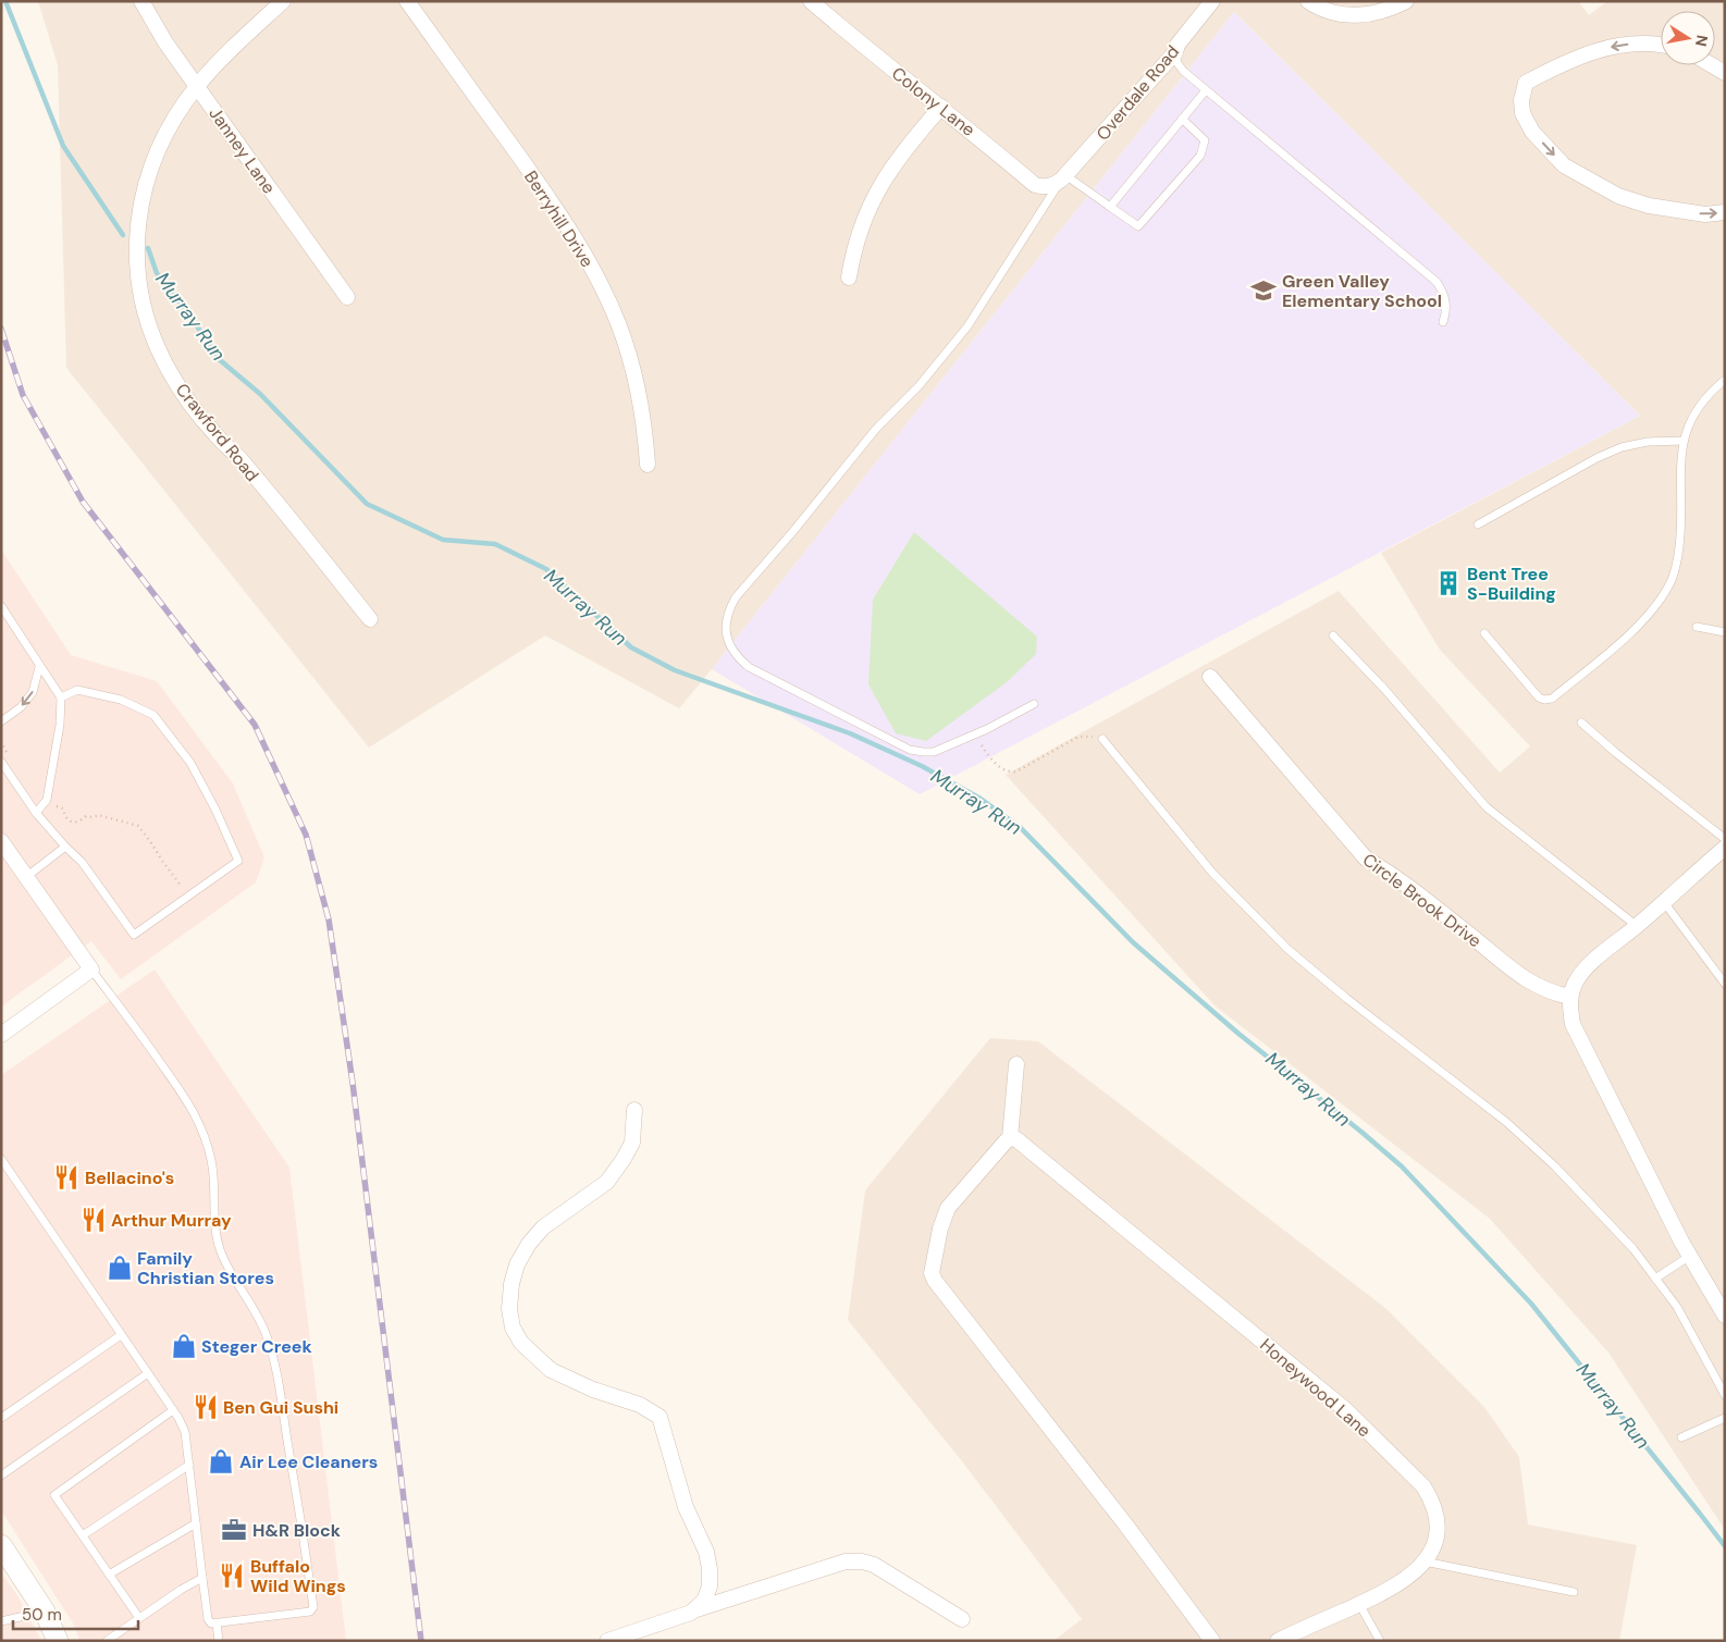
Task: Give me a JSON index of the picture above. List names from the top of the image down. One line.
{"streets":{"street":["Overdale Road","Colony Lane","Janney Lane","Berryhill Drive","Crawford Road","Circle Brook Drive","Honeywood Lane"]},"crossings":[["Overdale Road","Colony Lane"],["Janney Lane","Crawford Road"]],"water":["Murray Run"],"places":{"school or university":["Green Valley Elementary School"],"building":["Bent Tree S-Building"],"restaurant":["Bellacino's","Arthur Murray","Ben Gui Sushi","Buffalo Wild Wings"],"shop":["Family Christian Stores","Steger Creek","Air Lee Cleaners"],"office":["H&R Block"]},"scale_bar":"50 m","north":"right"}
